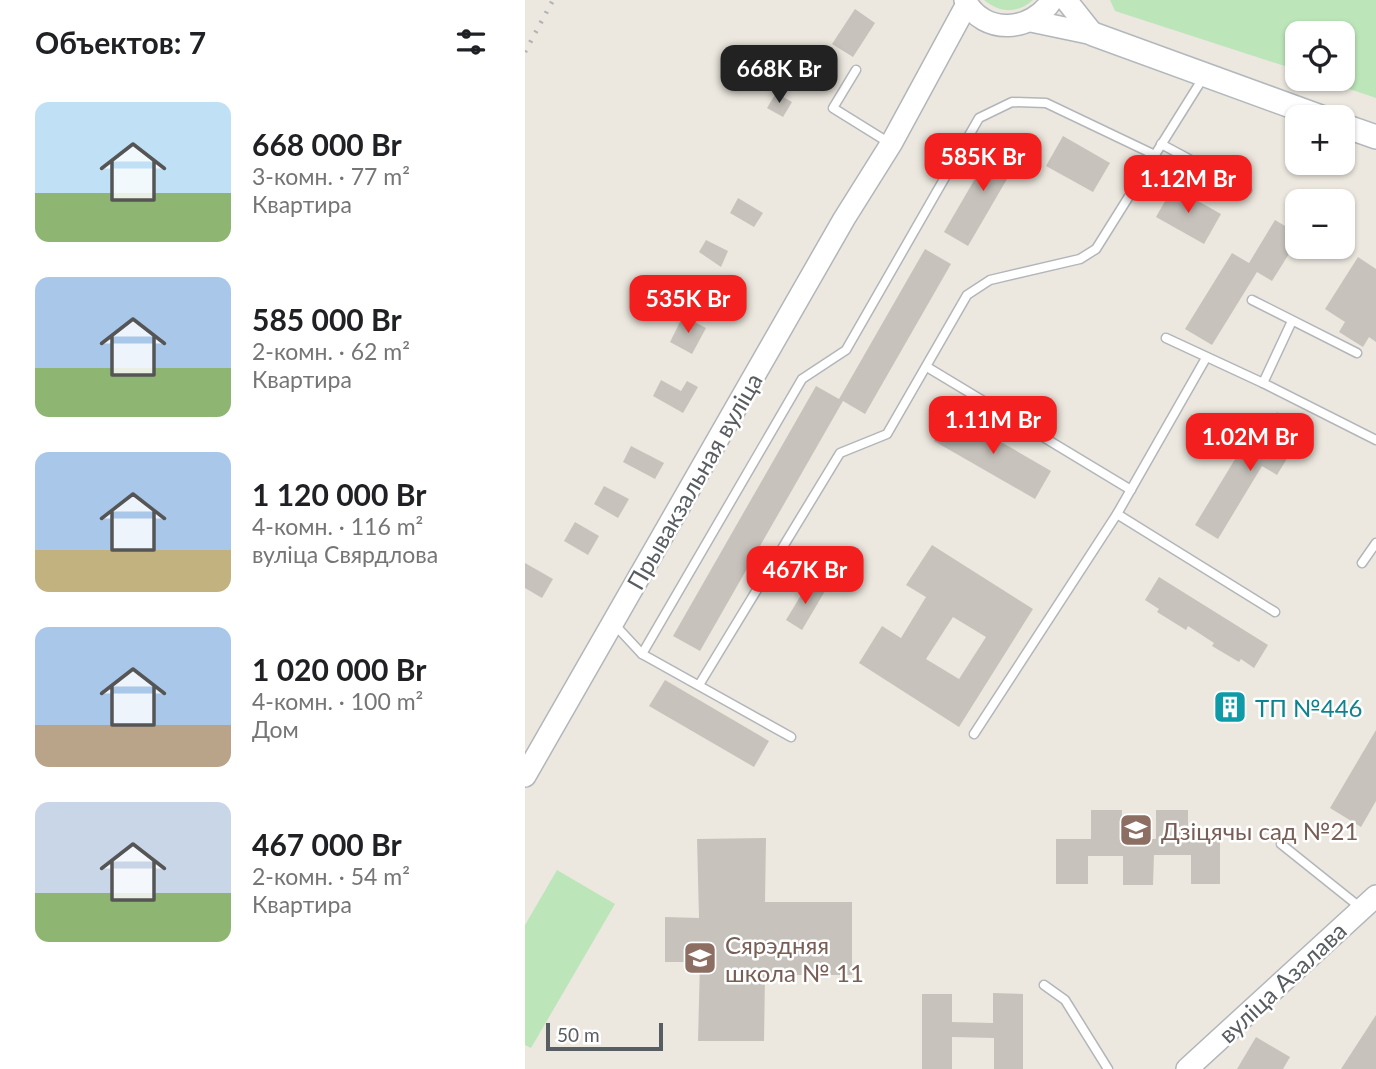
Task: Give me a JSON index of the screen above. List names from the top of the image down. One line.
{"streets":{"street":["Прывакзальная вуліца","вуліца Азалава"]},"places":{"building":["ТП №446"],"school or university":["Дзіцячы сад №21","Сярэдняя школа № 11"]},"scale_bar":"50 m","page":{"heading":"Объектов: 7","map_buttons":["+","−"],"price":["668K Br","585K Br","1.12M Br","535K Br","1.11M Br","1.02M Br","467K Br"],"list":[{"name":"668 000 Br","note":"3-комн. · 77 m² · Квартира"},{"name":"585 000 Br","note":"2-комн. · 62 m² · Квартира"},{"name":"1 120 000 Br","note":"4-комн. · 116 m² · вуліца Свярдлова"},{"name":"1 020 000 Br","note":"4-комн. · 100 m² · Дом"},{"name":"467 000 Br","note":"2-комн. · 54 m² · Квартира"}],"scale":"50 m"}}
